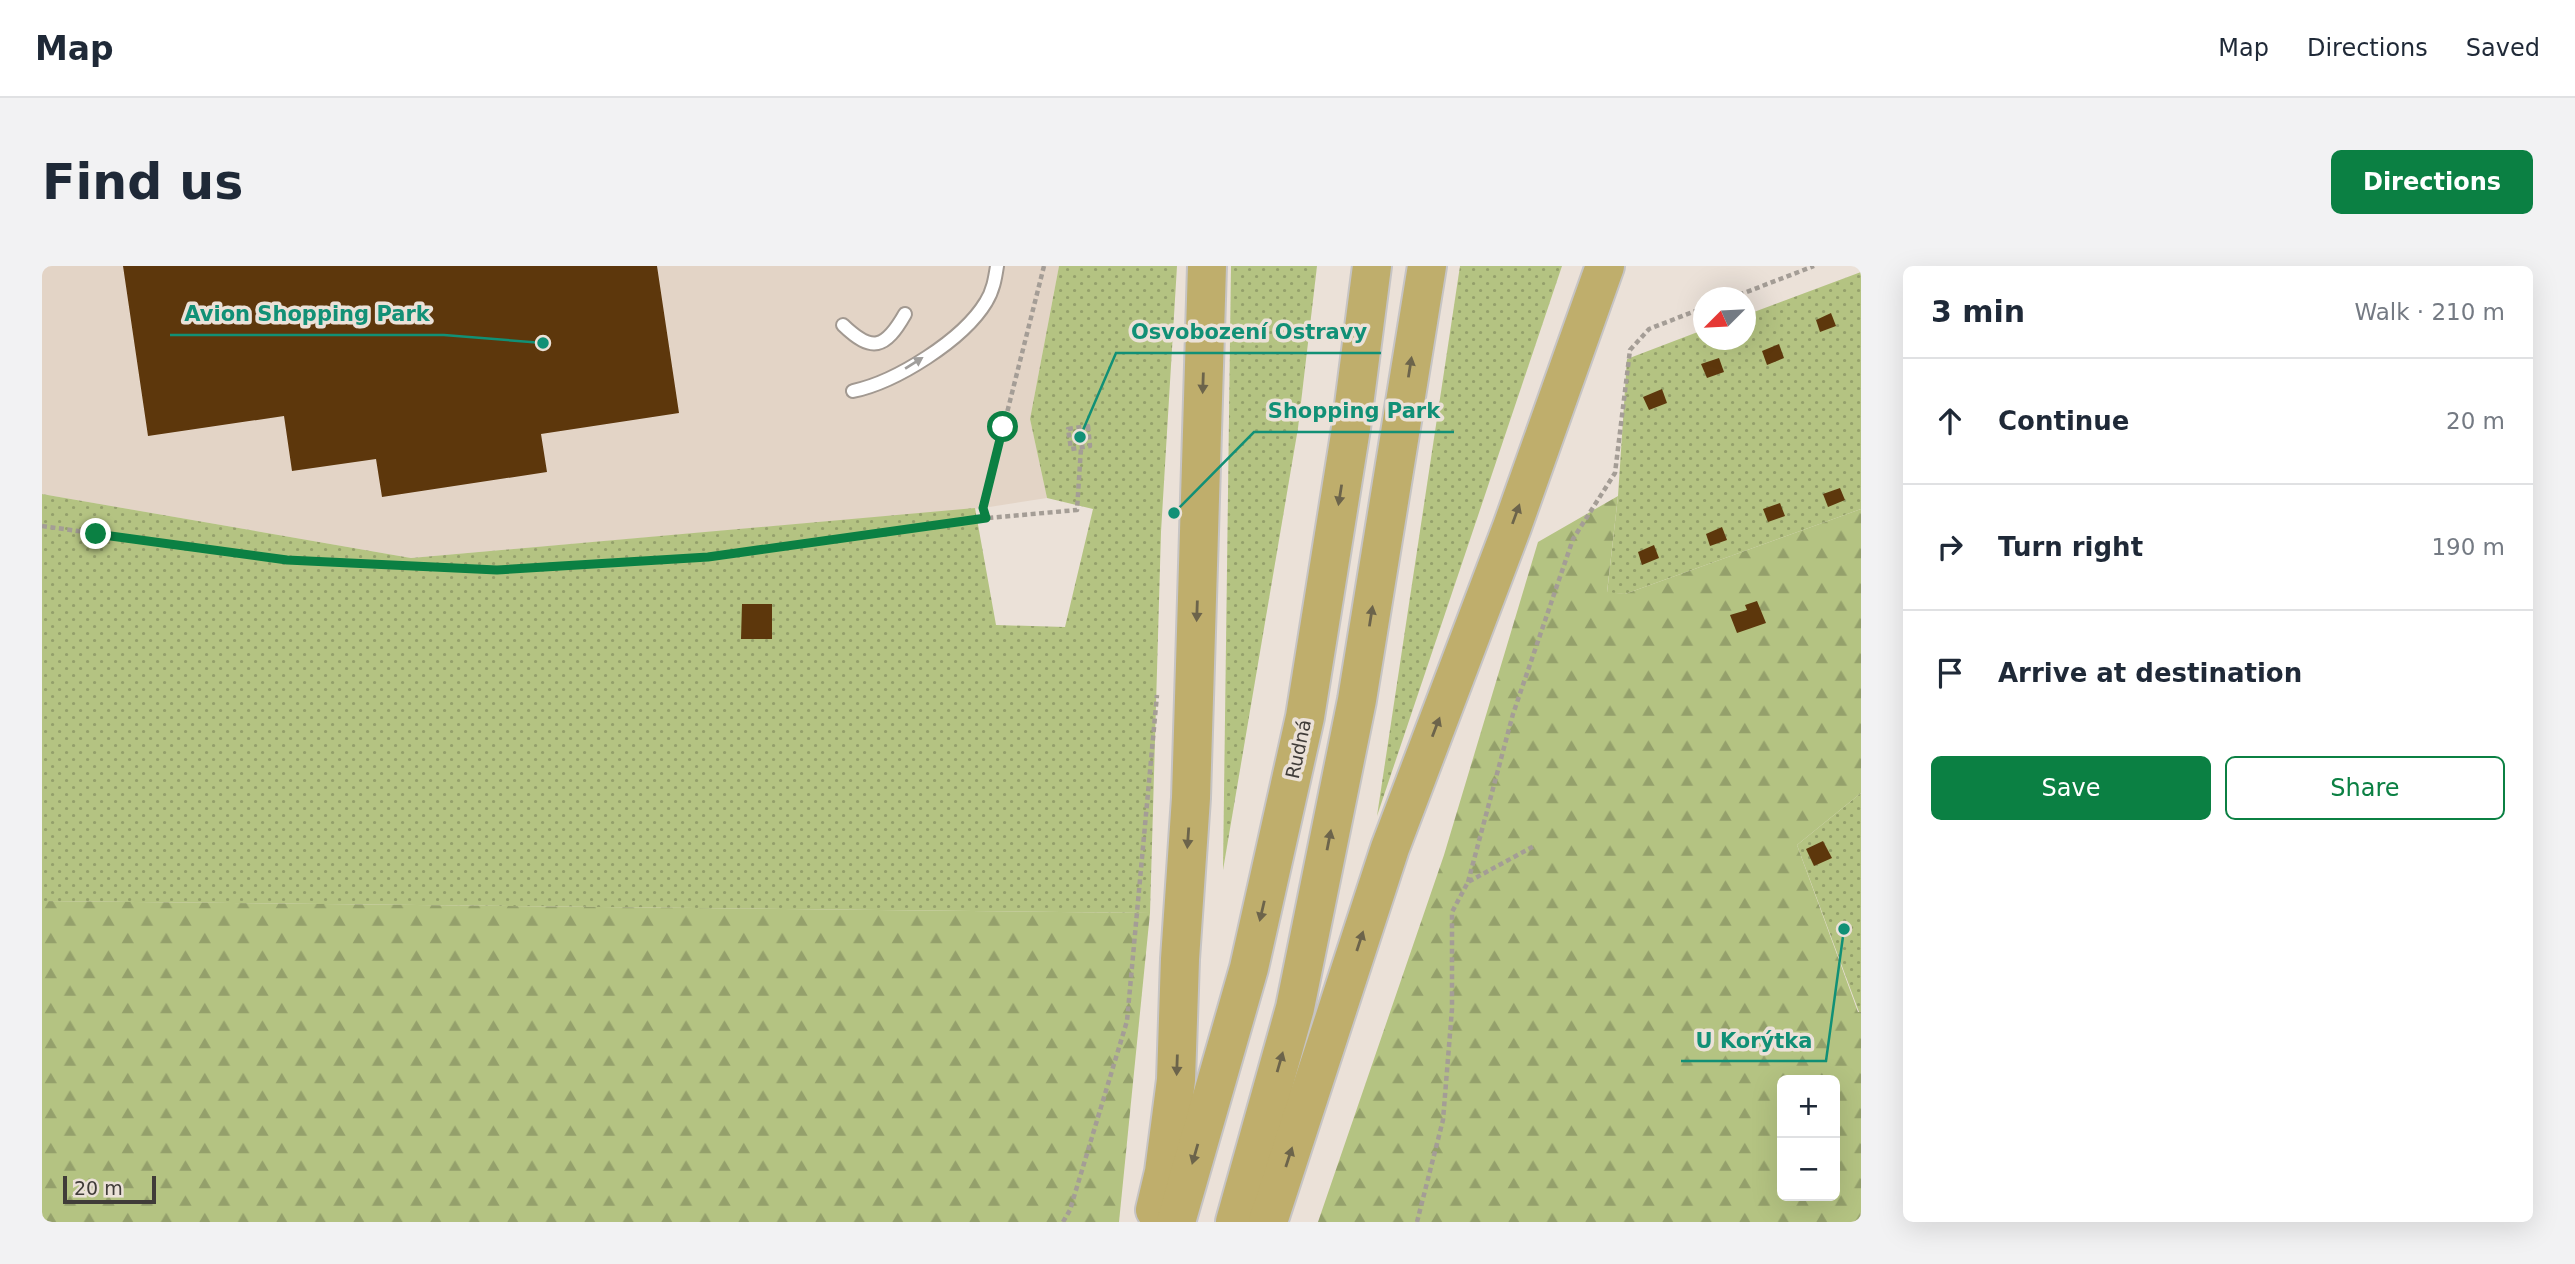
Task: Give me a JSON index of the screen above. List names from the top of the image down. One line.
{"streets":{"highway":["Rudná"]},"places":["Avion Shopping Park","Osvobození Ostravy","Shopping Park","U Korýtka"],"scale_bar":"20 m","north":"bottom left","page":{"header":"Map","nav":["Map","Directions","Saved"],"buttons":["Directions",["Save","Share"]],"title":"Find us","heading":["3 min","Walk · 210 m"],"list":[["Continue","20 m"],["Turn right","190 m"],"Arrive at destination"],"map_buttons":["+","−"],"scale":"20 m"}}
